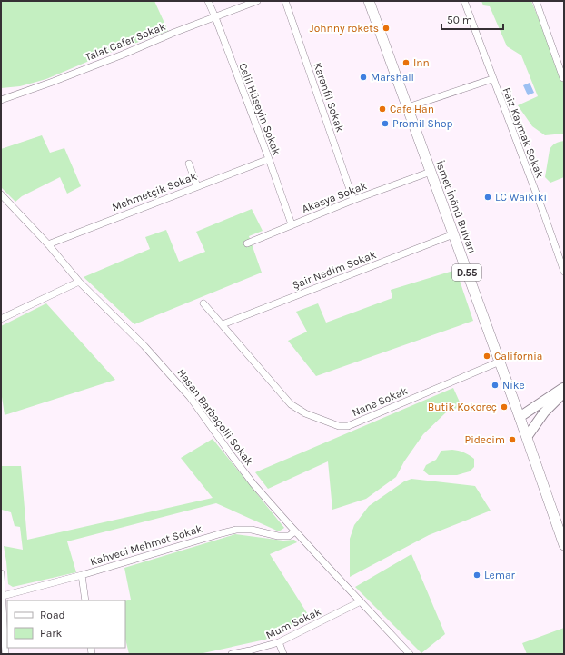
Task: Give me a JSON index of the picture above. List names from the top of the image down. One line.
{"streets":{"main road":["İsmet İnönü Bulvarı","D.55"],"street":["Talat Cafer Sokak","Karanfil Sokak","Celil Hüseyin Sokak","Faiz Kaymak Sokak","Mehmetçik Sokak","Akasya Sokak","Şair Nedim Sokak","Nane Sokak","Hasan Barbaçolli Sokak","Kahveci Mehmet Sokak","Mum Sokak"]},"crossings":[["Talat Cafer Sokak","Celil Hüseyin Sokak"],["Karanfil Sokak","Akasya Sokak"],["Celil Hüseyin Sokak","Mehmetçik Sokak"],["Celil Hüseyin Sokak","Akasya Sokak"],["Mehmetçik Sokak","Hasan Barbaçolli Sokak"],["Akasya Sokak","İsmet İnönü Bulvarı"],["İsmet İnönü Bulvarı","Şair Nedim Sokak"],["İsmet İnönü Bulvarı","Nane Sokak"],["Şair Nedim Sokak","Nane Sokak"],["Hasan Barbaçolli Sokak","Kahveci Mehmet Sokak"],["Hasan Barbaçolli Sokak","Mum Sokak"]],"places":["Johnny rokets","Inn","Marshall","Cafe Han","Promil Shop","LC Waikiki","California","Nike","Butik Kokoreç","Pidecim","Lemar"],"legend":["Road","Park"],"scale_bar":"50 m"}
